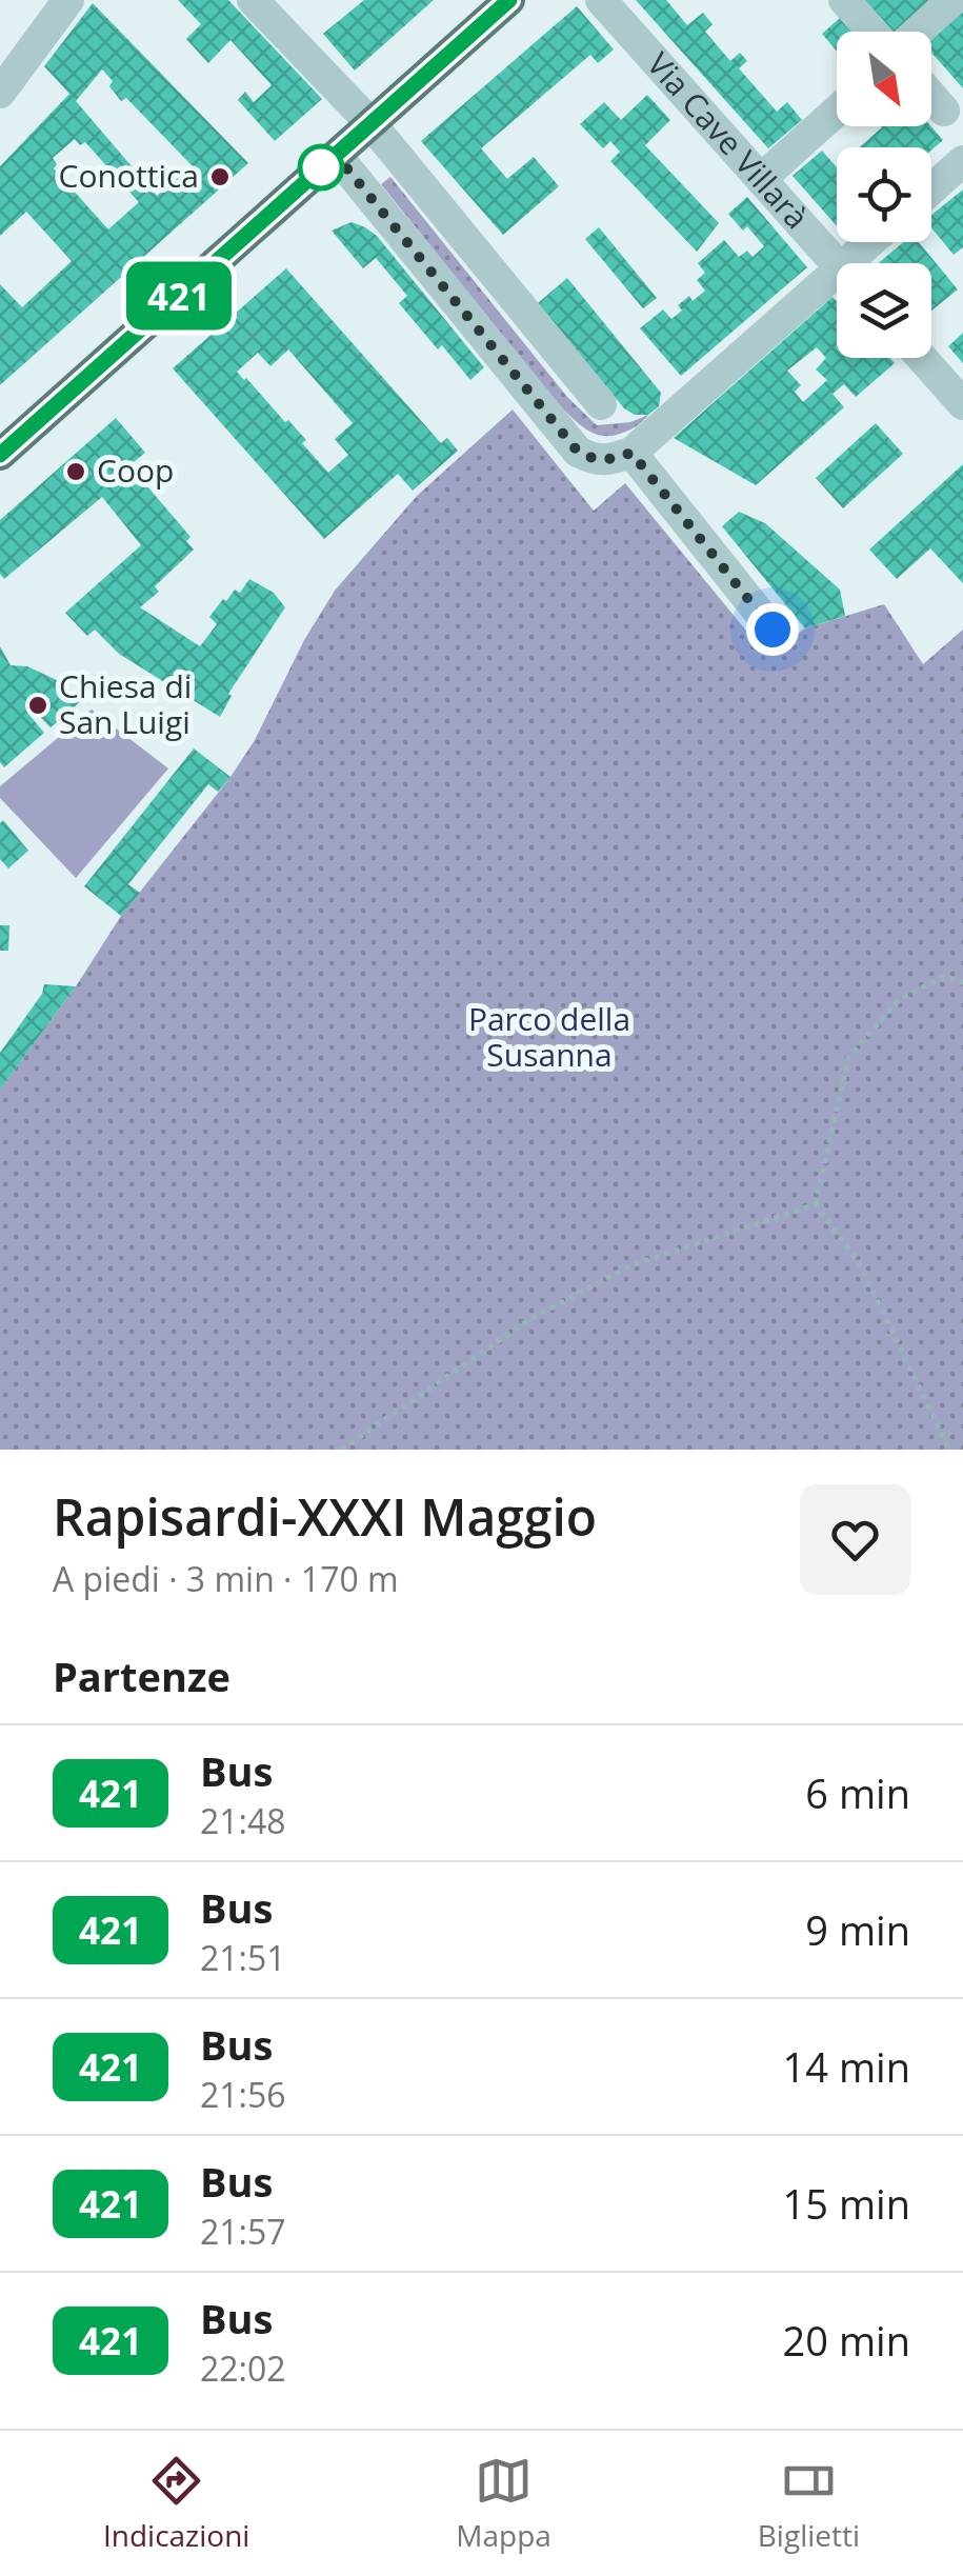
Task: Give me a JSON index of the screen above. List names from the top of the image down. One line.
{"streets":{"street":["Via Cave Villarà"]},"parks":["Parco della Susanna"],"places":["Conottica","Coop","Chiesa di San Luigi"],"lines":["bus line 421"],"north":"bottom right","page":{"on_map":"421","heading":[["Rapisardi-XXXI Maggio","A piedi · 3 min · 170 m"],"Partenze"],"list":[{"mark":"421","name":"Bus","note":"21:48","value":"6 min"},{"mark":"421","name":"Bus","note":"21:51","value":"9 min"},{"mark":"421","name":"Bus","note":"21:56","value":"14 min"},{"mark":"421","name":"Bus","note":"21:57","value":"15 min"},{"mark":"421","name":"Bus","note":"22:02","value":"20 min"}],"tabs":["Indicazioni","Mappa","Biglietti"]}}
